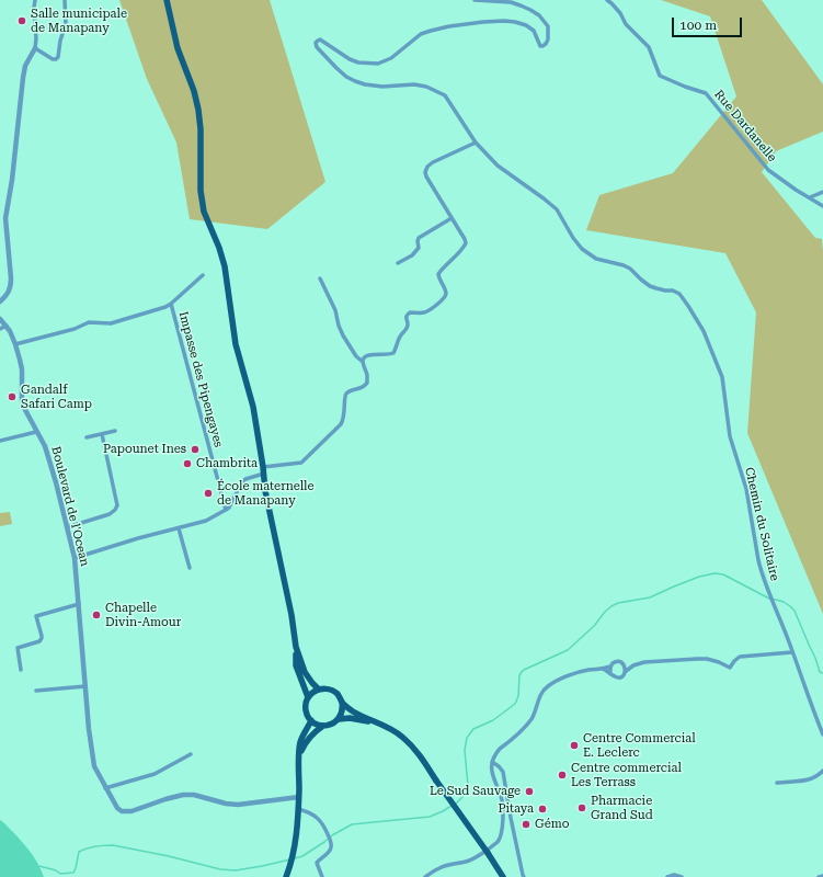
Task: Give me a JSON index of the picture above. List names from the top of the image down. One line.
{"streets":{"street":["Rue Dardanelle","Impasse des Pipengayes","Boulevard de l'Ocean","Chemin du Solitaire"]},"places":["Salle municipale de Manapany","Gandalf Safari Camp","Papounet Ines","Chambrita","École maternelle de Manapany","Chapelle Divin-Amour","Centre Commercial E. Leclerc","Centre commercial Les Terrass","Le Sud Sauvage","Pharmacie Grand Sud","Pitaya","Gémo"],"scale_bar":"100 m"}
